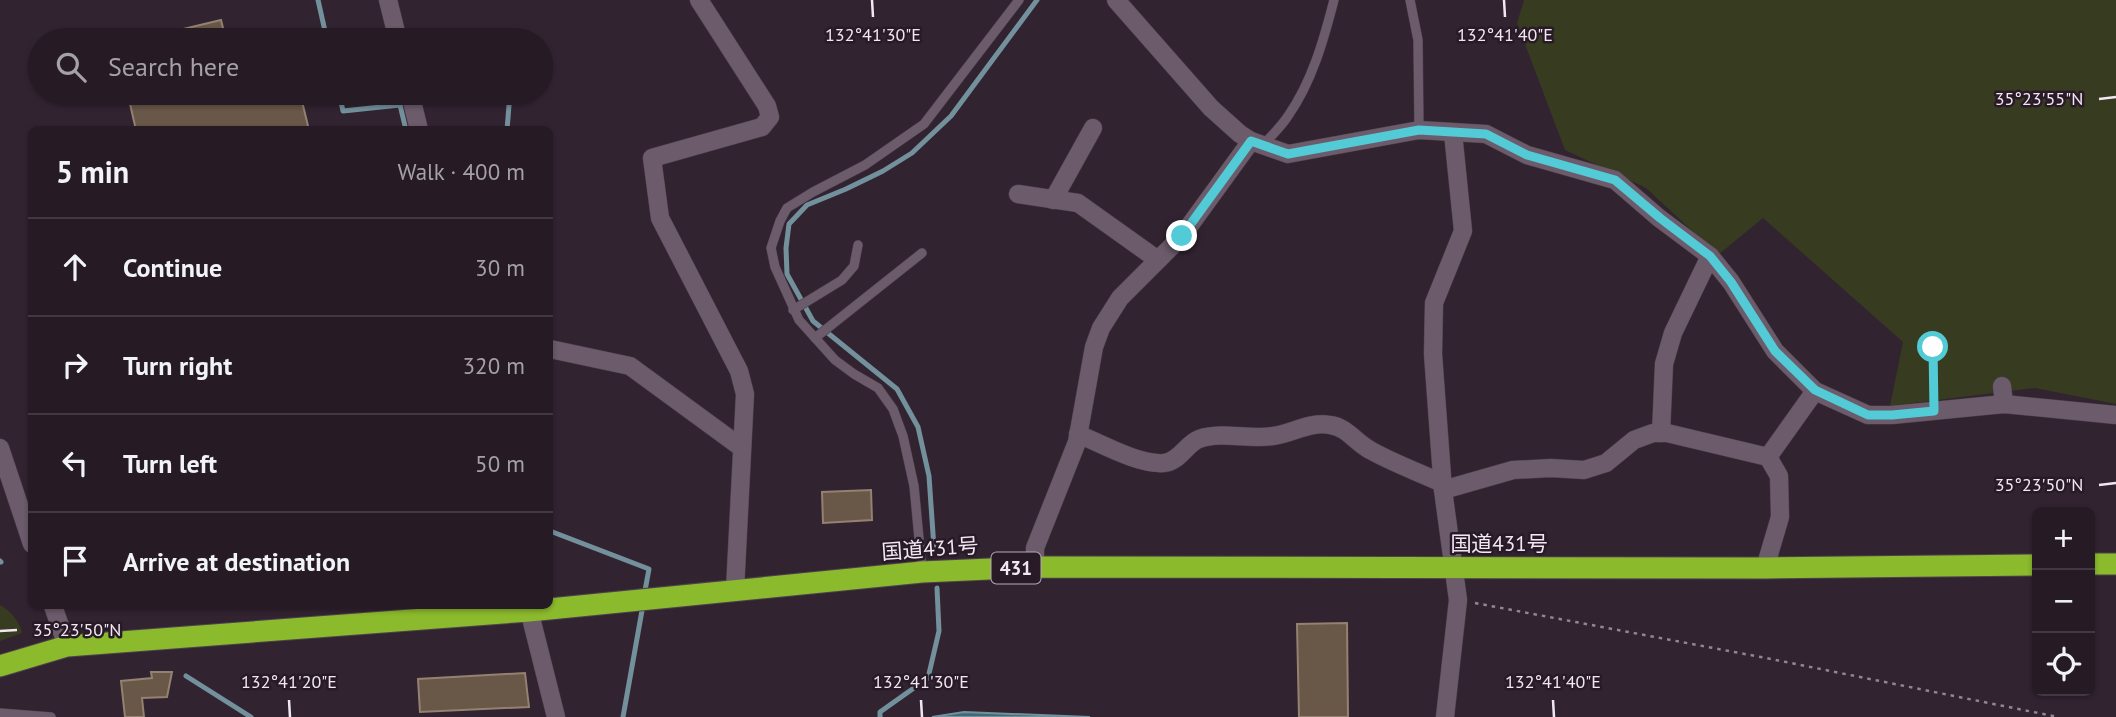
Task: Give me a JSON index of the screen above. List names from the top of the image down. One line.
{"streets":{"highway":["国道431号","431"]},"page":{"search":"Search here","heading":["5 min","Walk · 400 m"],"list":[["Continue","30 m"],["Turn right","320 m"],["Turn left","50 m"],"Arrive at destination"],"map_buttons":["+","−"]},"coordinates":["132°41'30\"E","132°41'40\"E","35°23'55\"N","35°23'50\"N","132°41'20\"E"]}
